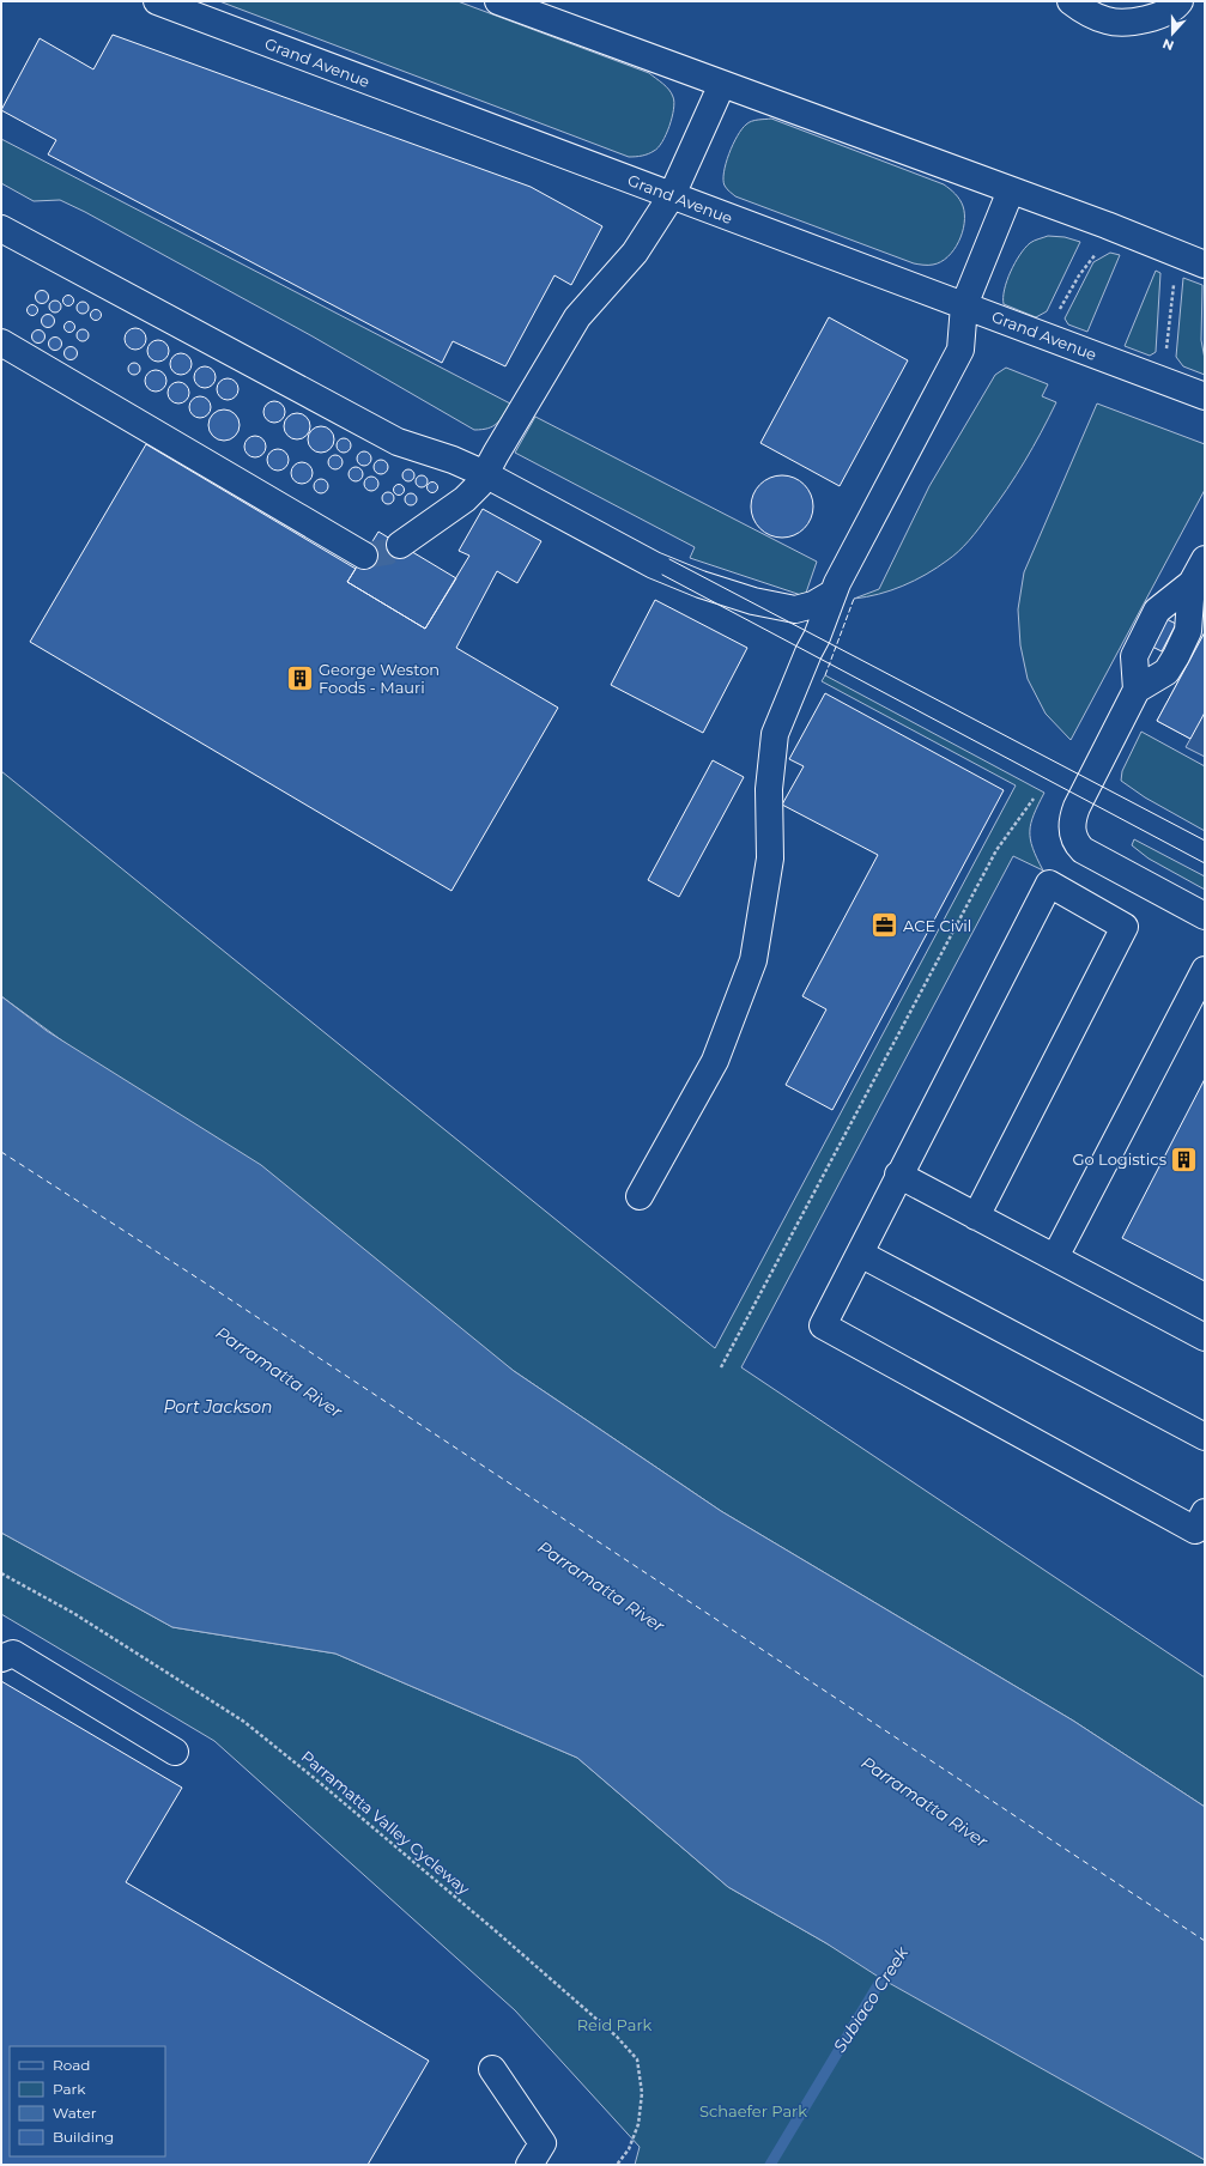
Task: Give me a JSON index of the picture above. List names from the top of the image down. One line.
{"streets":{"street":["Grand Avenue"],"path":["Parramatta Valley Cycleway"]},"water":["Parramatta River","Port Jackson","Subiaco Creek"],"parks":["Reid Park","Schaefer Park"],"places":{"building":["George Weston Foods - Mauri","Go Logistics"],"office":["ACE Civil"]},"legend":["Road","Park","Water","Building"],"north":"bottom"}
